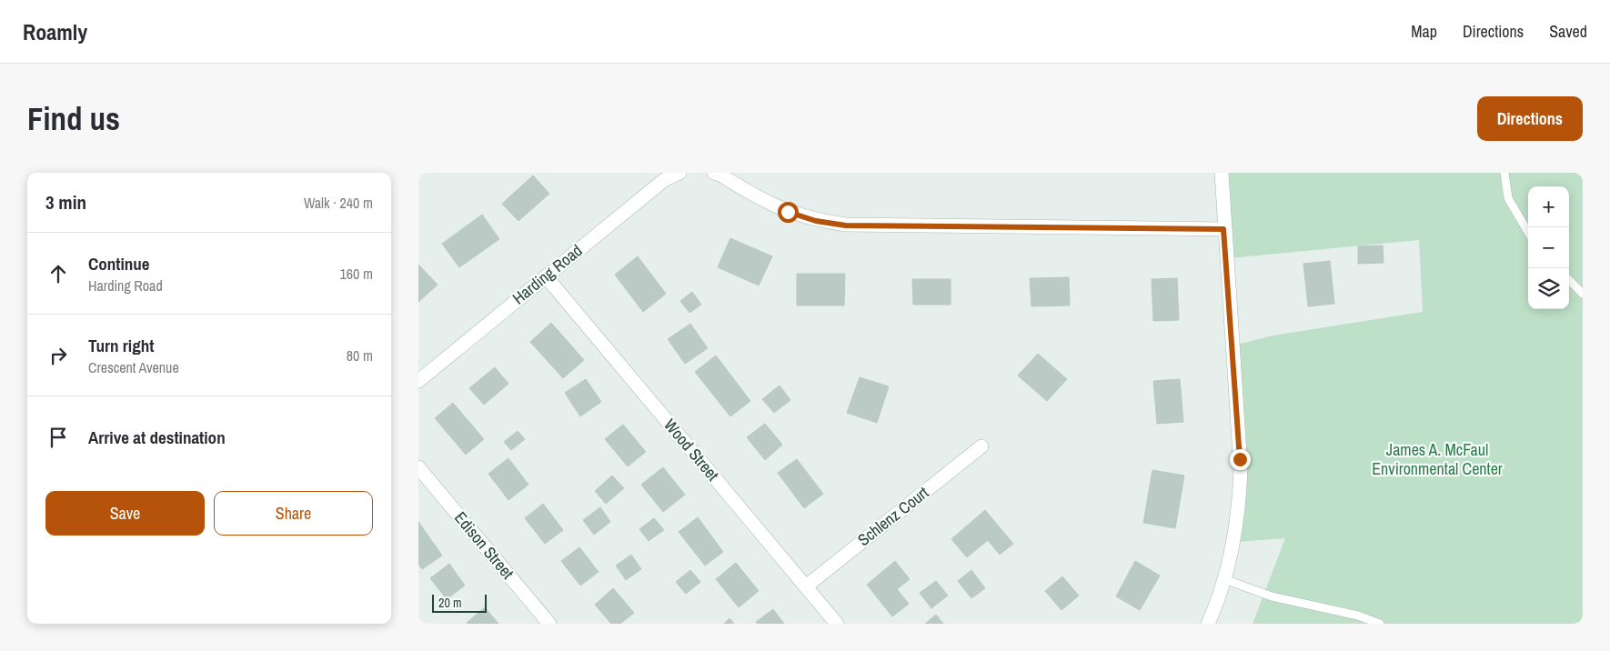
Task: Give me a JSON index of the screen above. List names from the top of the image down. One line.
{"streets":{"street":["Harding Road","Wood Street","Schlenz Court","Edison Street"]},"crossings":[["Harding Road","Wood Street"],["Wood Street","Schlenz Court"]],"parks":["James A. McFaul Environmental Center"],"scale_bar":"20 m","page":{"header":"Roamly","nav":["Map","Directions","Saved"],"buttons":["Directions",["Save","Share"]],"title":"Find us","heading":["3 min","Walk · 240 m"],"map_buttons":["+","−"],"list":[["Continue","Harding Road","160 m"],["Turn right","Crescent Avenue","80 m"],"Arrive at destination"],"scale":"20 m"}}
